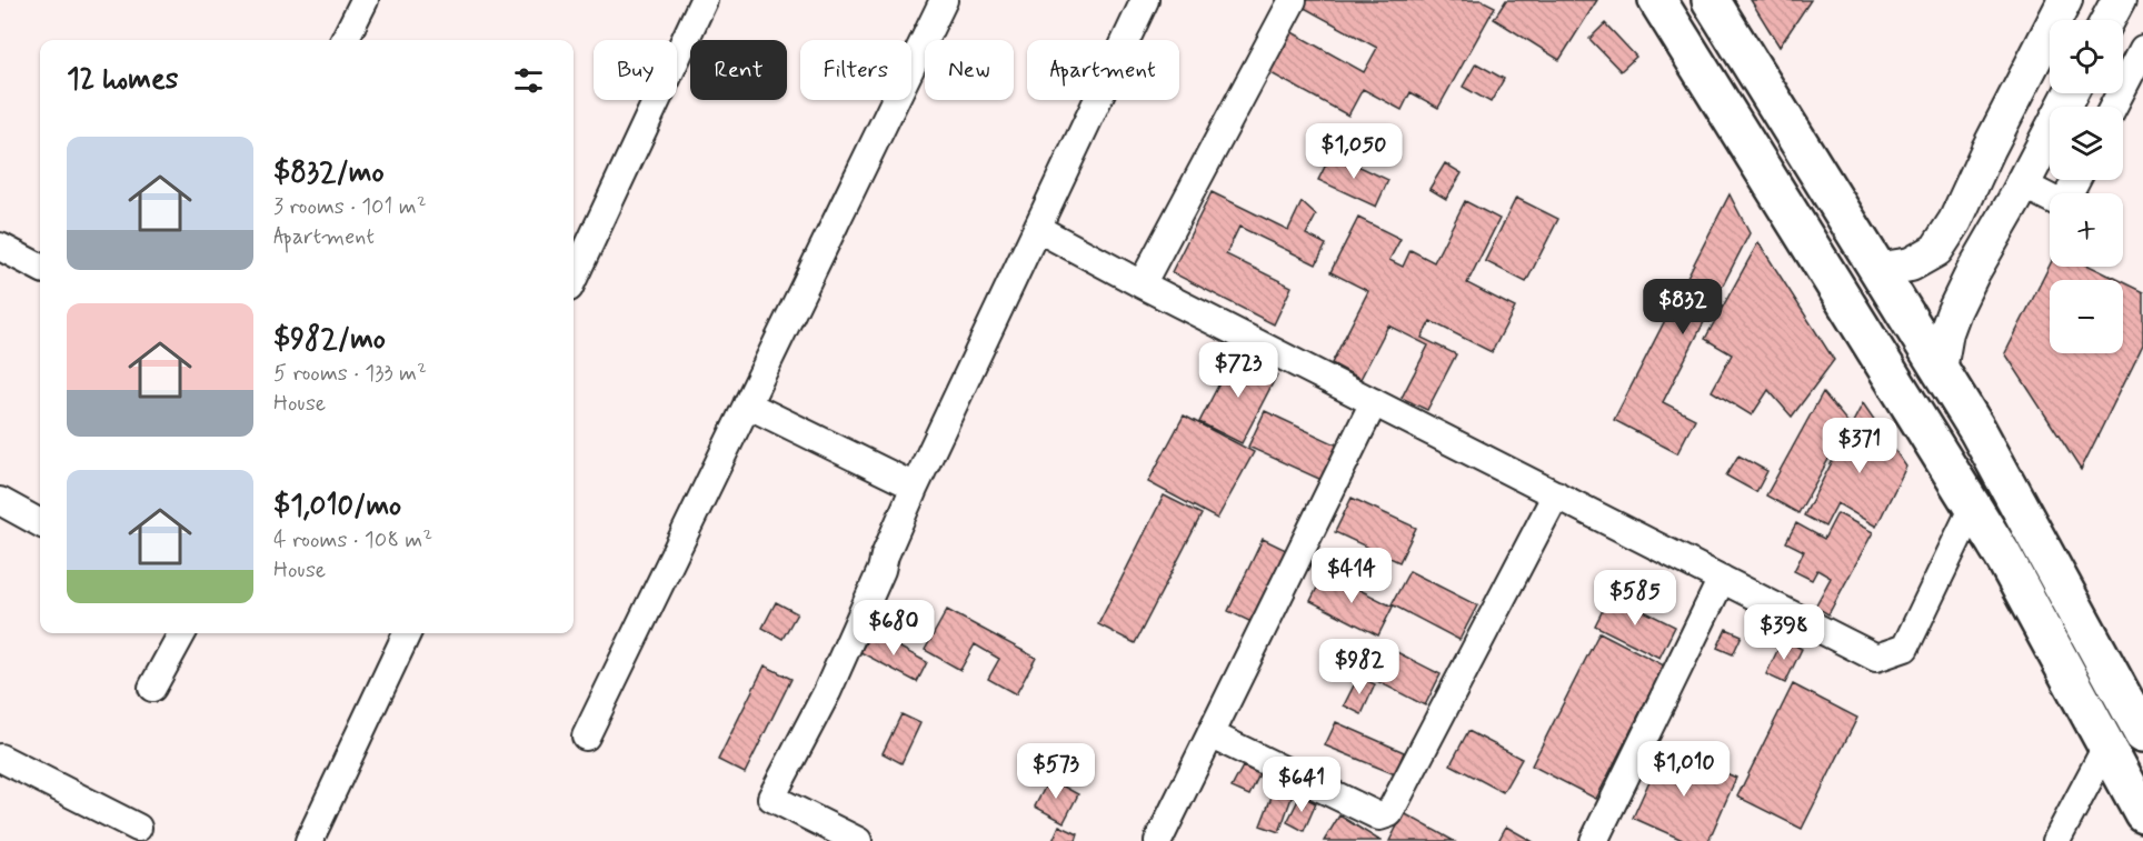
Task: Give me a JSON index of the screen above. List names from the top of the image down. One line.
{"page":{"map_buttons":["+","−"],"chip":["Buy","Rent","Filters","New","Apartment"],"heading":"12 homes","list":[{"name":"$832/mo","note":"3 rooms · 101 m² · Apartment"},{"name":"$982/mo","note":"5 rooms · 133 m² · House"},{"name":"$1,010/mo","note":"4 rooms · 108 m² · House"}],"price":["$1,050","$832","$723","$371","$414","$585","$680","$398","$982","$1,010","$573","$641"]}}
